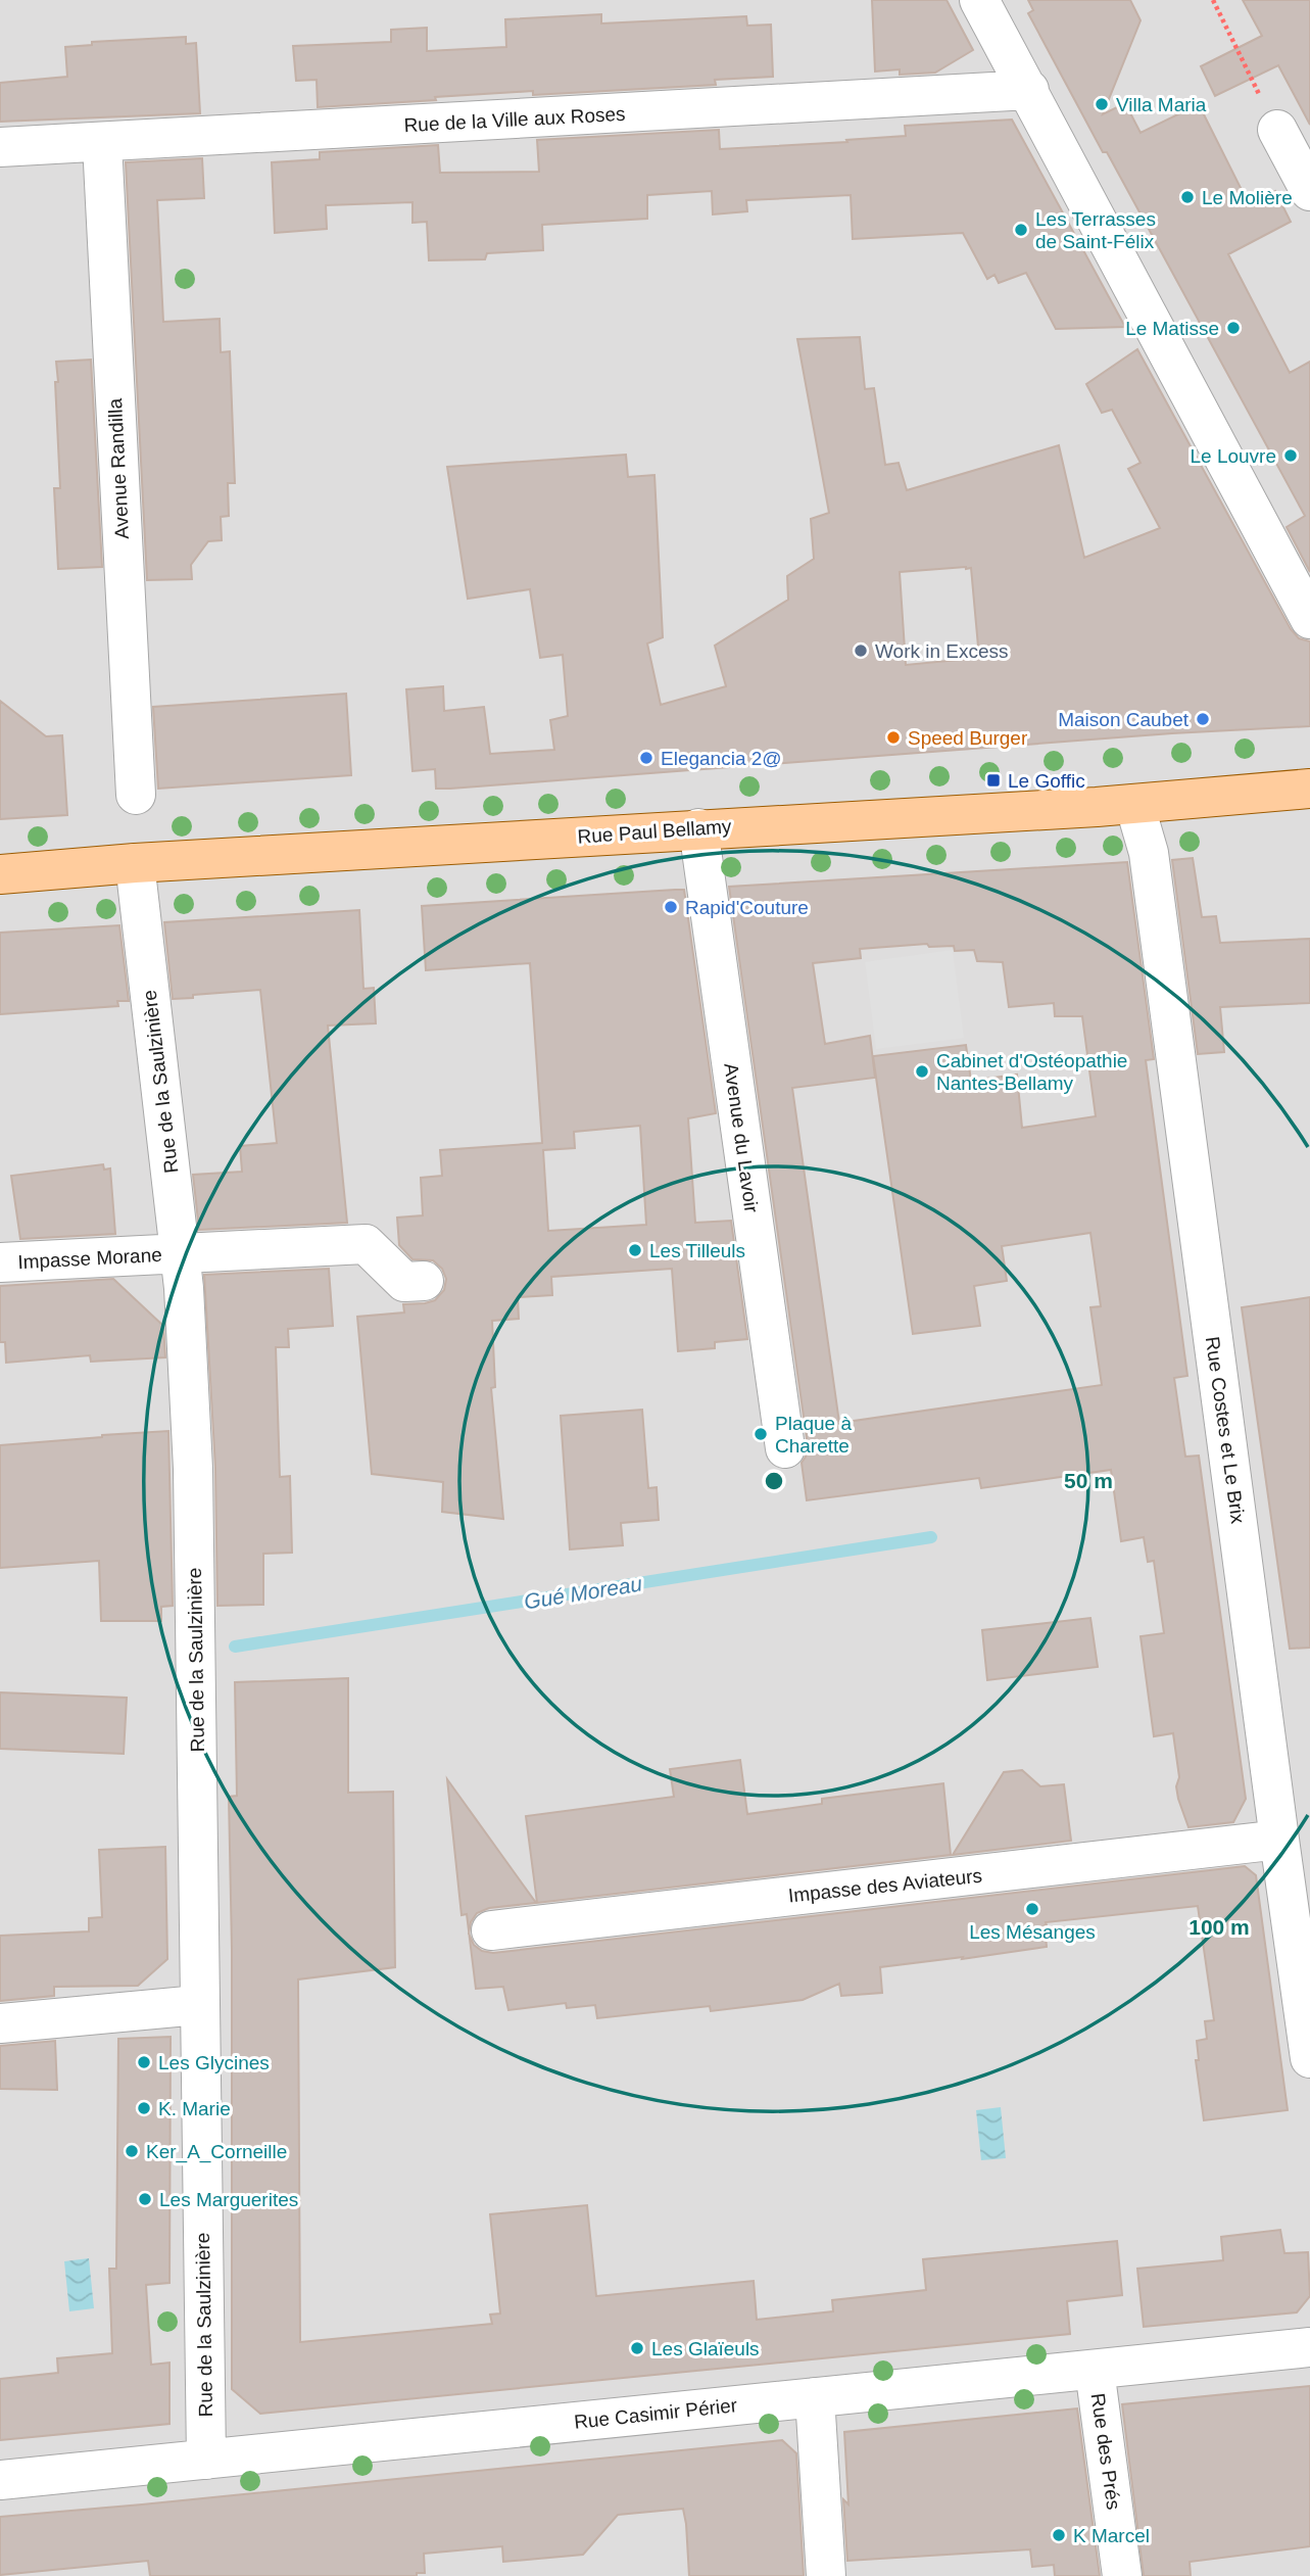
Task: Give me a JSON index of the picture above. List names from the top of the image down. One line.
{"streets":{"main road":["Rue Paul Bellamy"],"street":["Rue de la Ville aux Roses","Avenue Randilla","Rue de la Saulzinière","Avenue du Lavoir","Impasse Morane","Rue Costes et Le Brix","Impasse des Aviateurs","Rue Casimir Périer","Rue des Prés"]},"crossings":[["Rue de la Ville aux Roses","Avenue Randilla"],["Rue Paul Bellamy","Rue de la Saulzinière"],["Rue Paul Bellamy","Avenue du Lavoir"],["Rue Paul Bellamy","Rue Costes et Le Brix"],["Rue de la Saulzinière","Impasse Morane"],["Rue de la Saulzinière","Rue Casimir Périer"],["Rue Costes et Le Brix","Impasse des Aviateurs"],["Rue Casimir Périer","Rue des Prés"]],"water":["Gué Moreau"],"places":{"other":["Villa Maria","Le Molière","Les Terrasses de Saint-Félix","Le Matisse","Le Louvre","Work in Excess","Maison Caubet","Speed Burger","Elegancia 2@","Rapid'Couture","Cabinet d'Ostéopathie Nantes-Bellamy","Les Tilleuls","Plaque à Charette","Les Mésanges","Les Glycines","K. Marie","Ker_A_Corneille","Les Marguerites","Les Glaïeuls","K Marcel"],"transit":["Le Goffic"]},"rings":["50 m","100 m"]}
